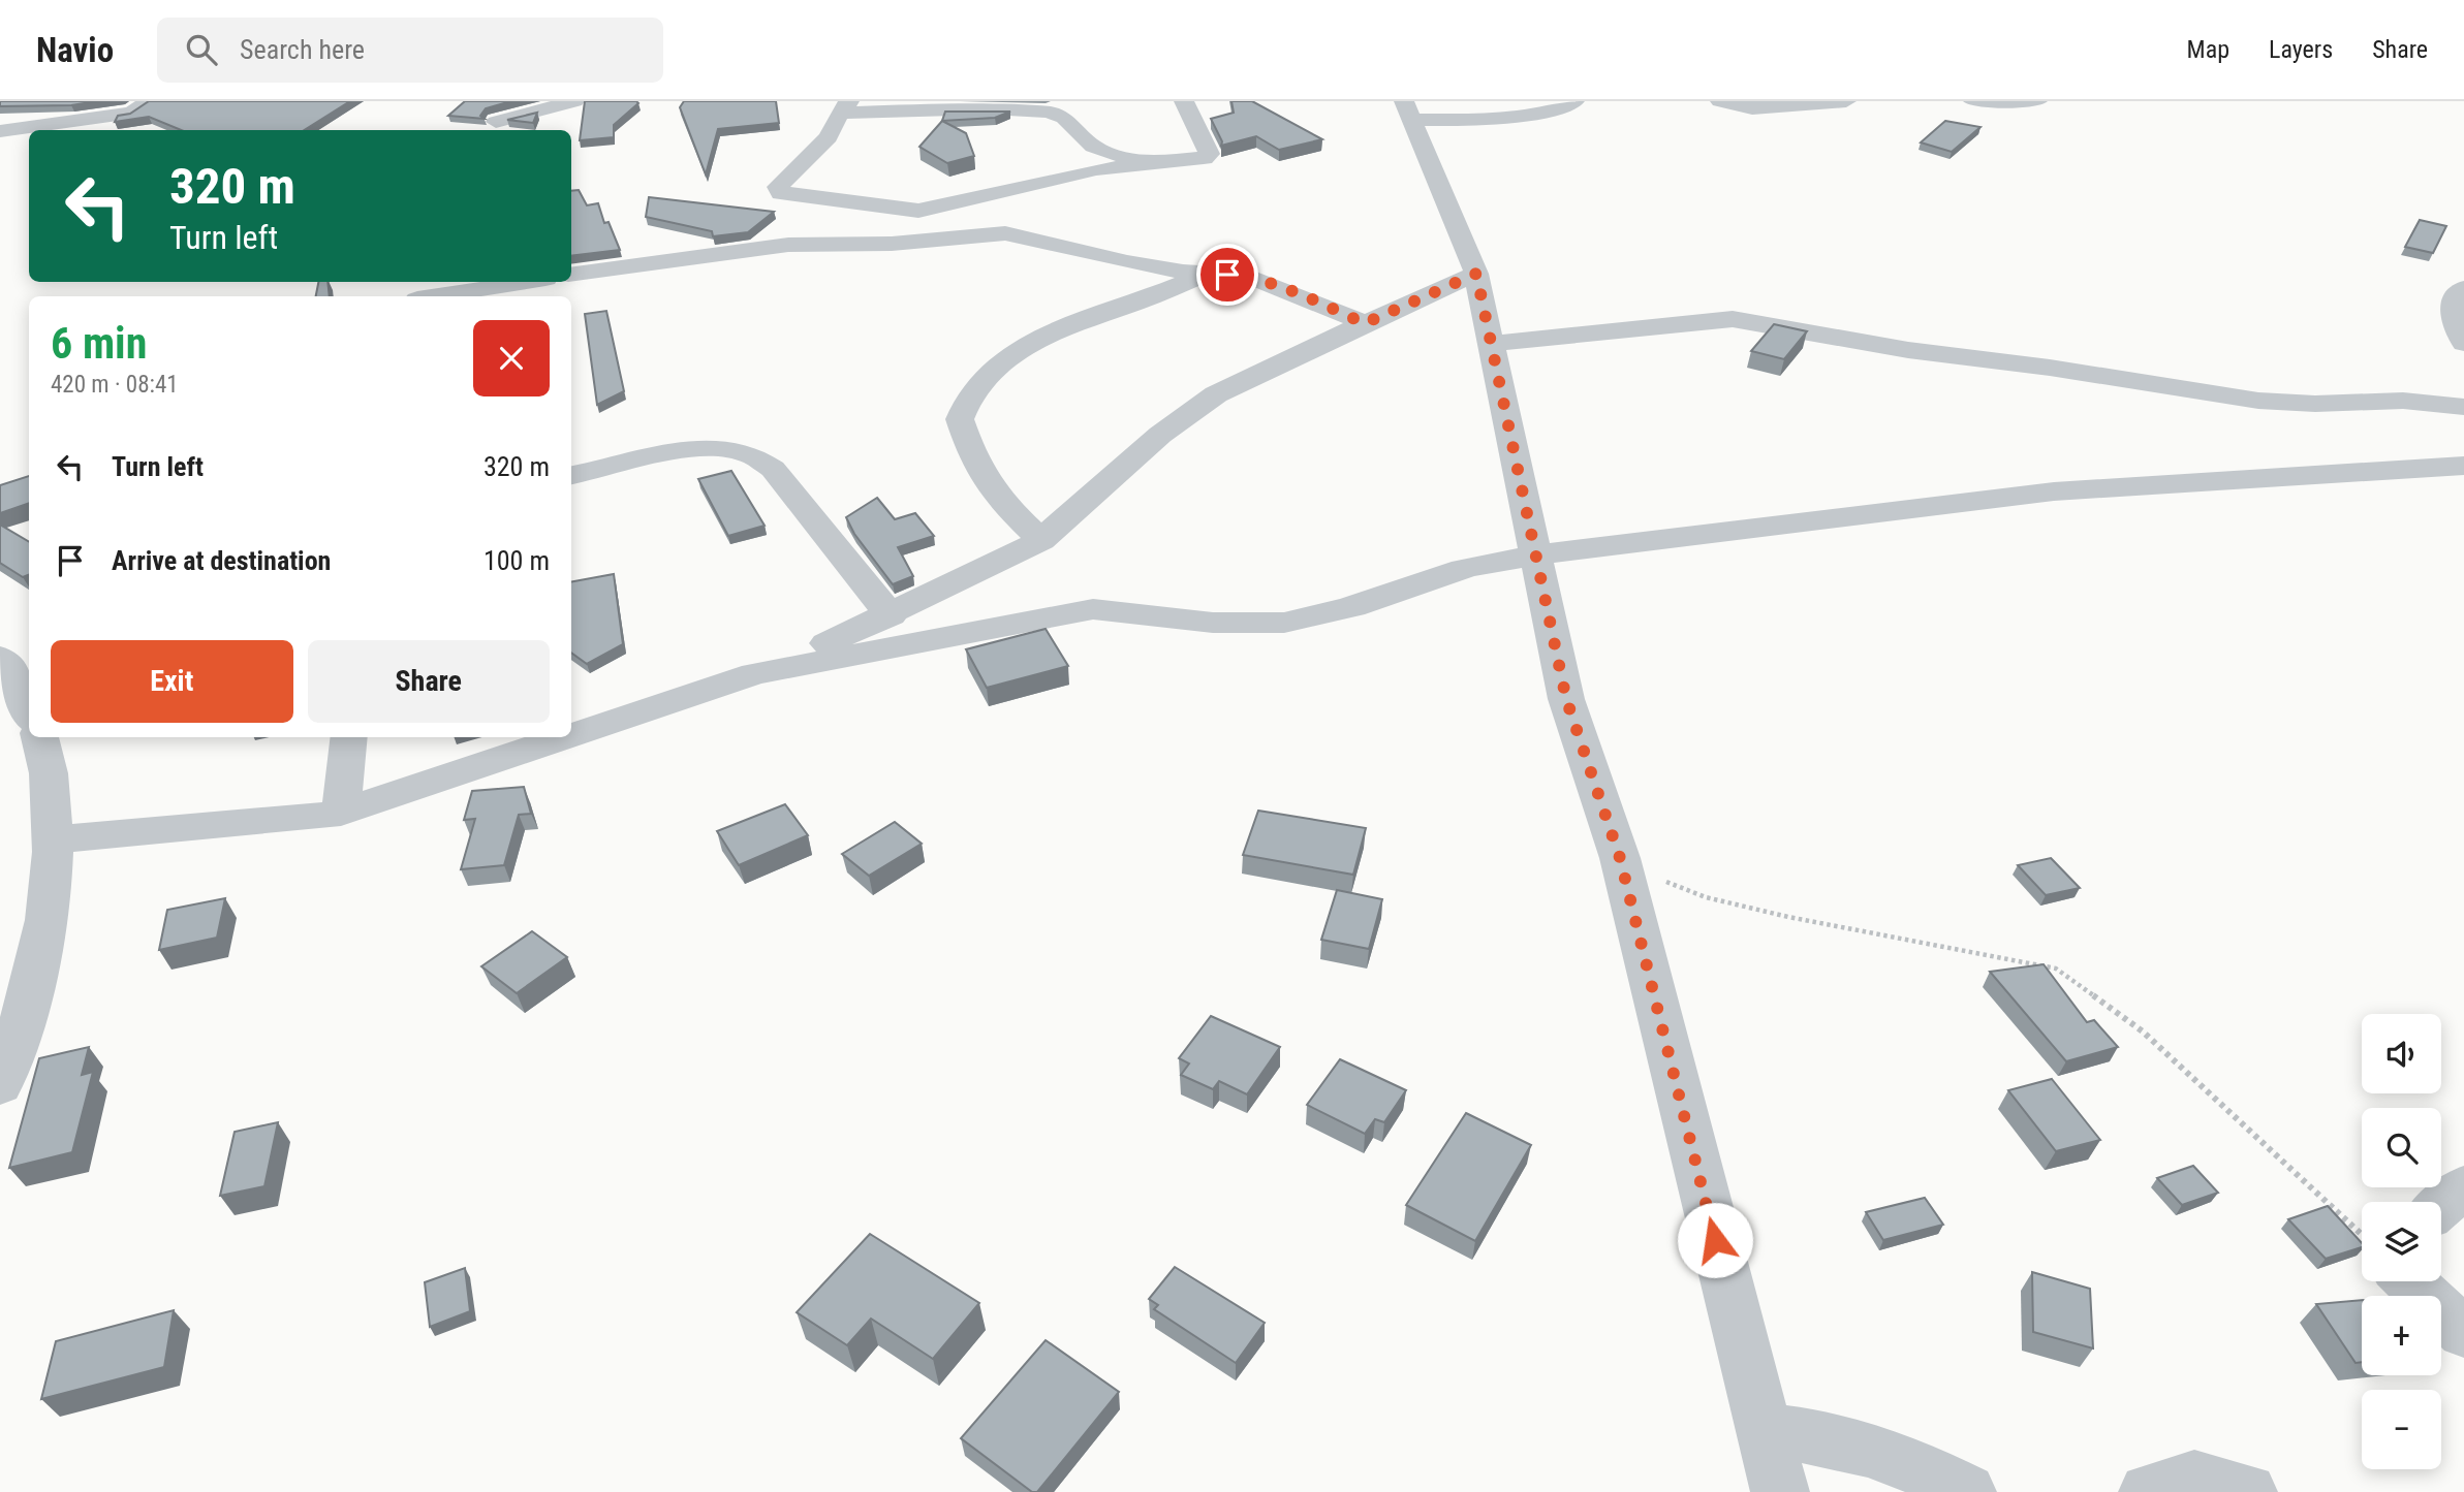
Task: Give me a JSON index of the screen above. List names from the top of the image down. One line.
{"page":{"header":"Navio","search":"Search here","nav":["Map","Layers","Share"],"turn":["320 m","Turn left"],"heading":["6 min","420 m · 08:41"],"list":[{"name":"Turn left","value":"320 m"},{"name":"Arrive at destination","value":"100 m"}],"buttons":["Exit","Share"],"map_buttons":["+","−"]}}
